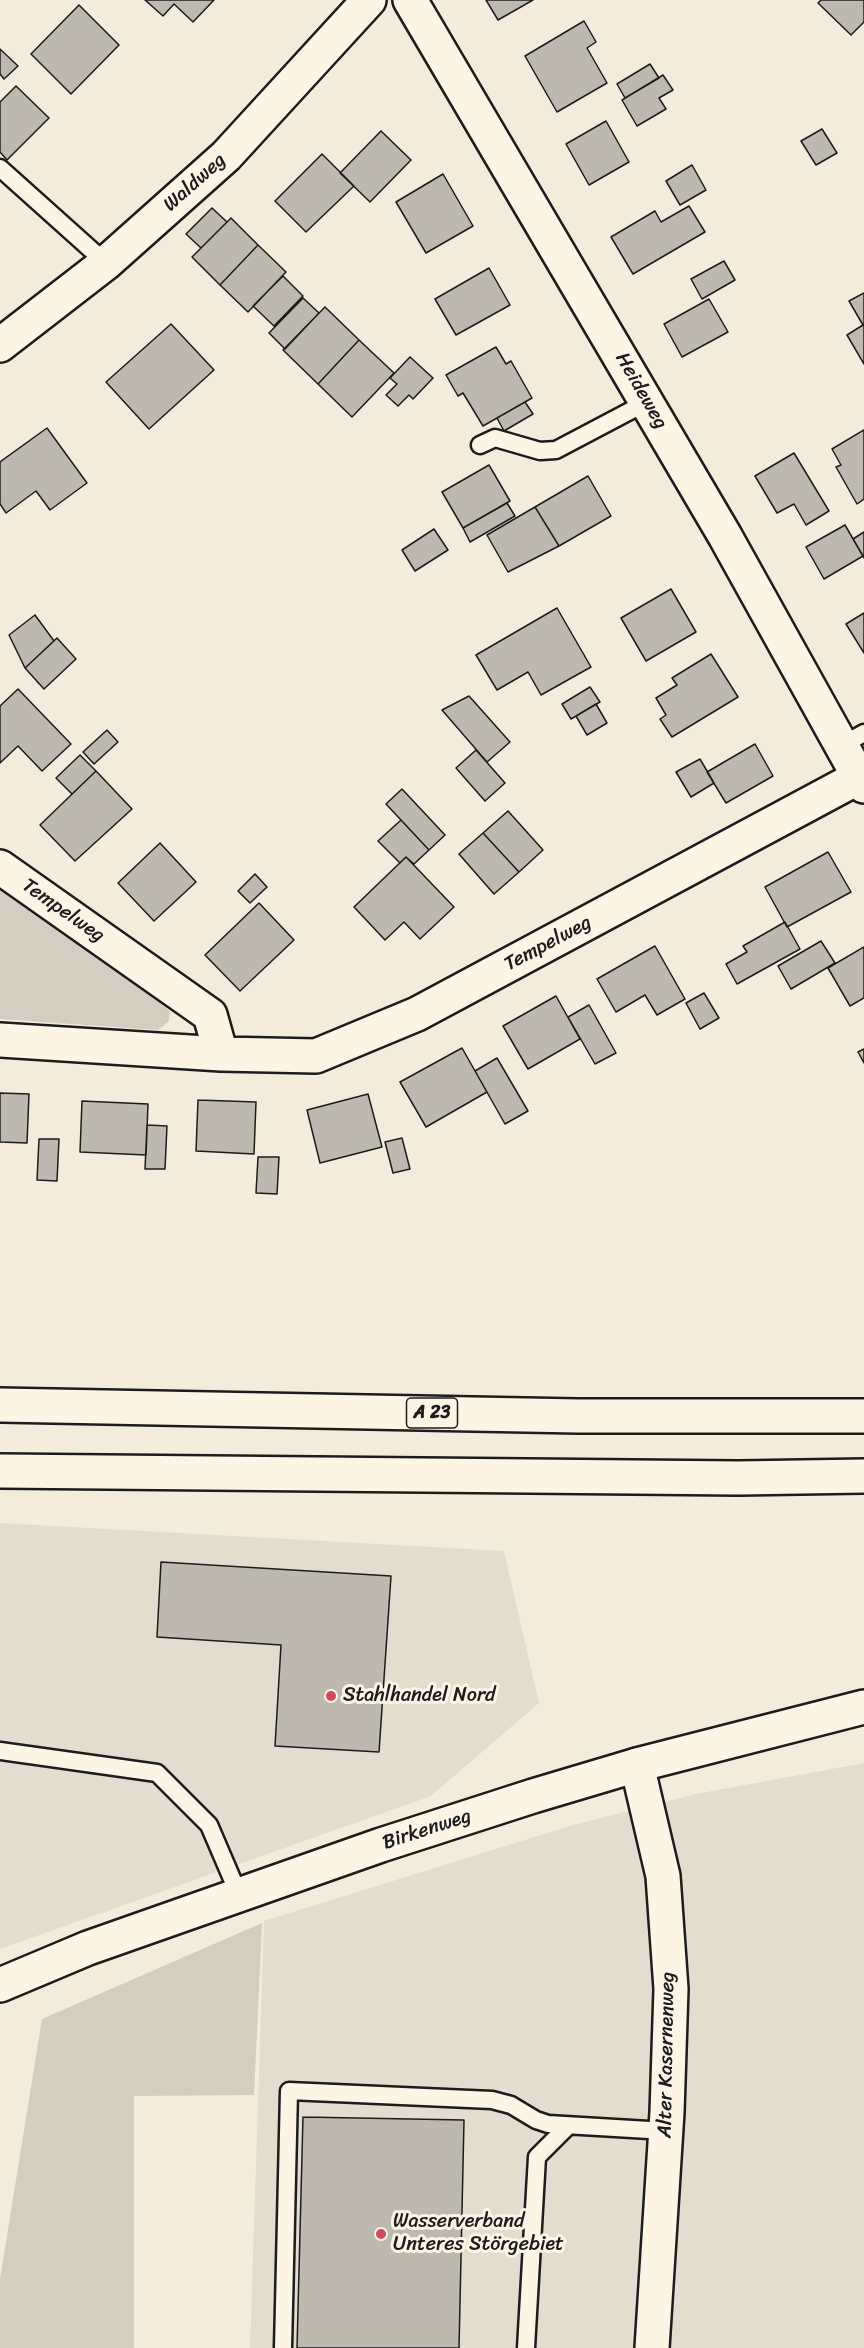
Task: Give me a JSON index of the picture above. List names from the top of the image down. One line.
{"streets":{"main road":["Waldweg","Heideweg","Tempelweg","A 23","Birkenweg","Alter Kasernenweg"]},"crossings":[["Heideweg","Tempelweg"],["Birkenweg","Alter Kasernenweg"]],"places":["Stahlhandel Nord","Wasserverband Unteres Störgebiet"]}
